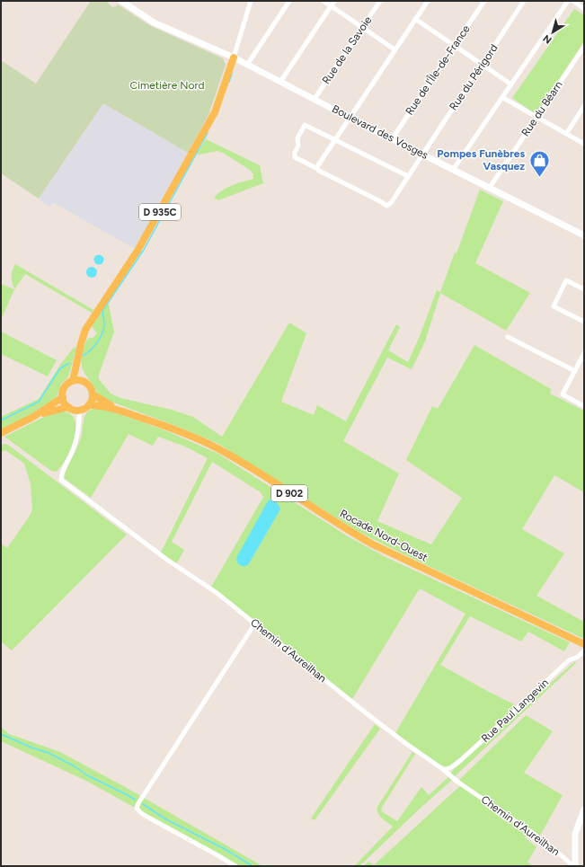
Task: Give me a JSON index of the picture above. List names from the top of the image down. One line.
{"streets":{"main road":["Boulevard des Vosges","D 935C","D 902","Rocade Nord-Ouest"],"street":["Rue de la Savoie","Rue de l'Île-de-France","Rue du Périgord","Rue du Béarn","Chemin d'Aureilhan","Rue Paul Langevin"]},"crossings":[["Rue de la Savoie","Boulevard des Vosges"],["Rue de l'Île-de-France","Boulevard des Vosges"],["Rue du Périgord","Boulevard des Vosges"],["Rue du Béarn","Boulevard des Vosges"],["Boulevard des Vosges","D 935C"],["D 935C","Rocade Nord-Ouest"],["D 935C","Chemin d'Aureilhan"],["Rocade Nord-Ouest","Chemin d'Aureilhan"],["Chemin d'Aureilhan","Rue Paul Langevin"]],"parks":["Cimetière Nord"],"places":{"shop":["Pompes Funèbres Vasquez"]},"north":"bottom left"}
